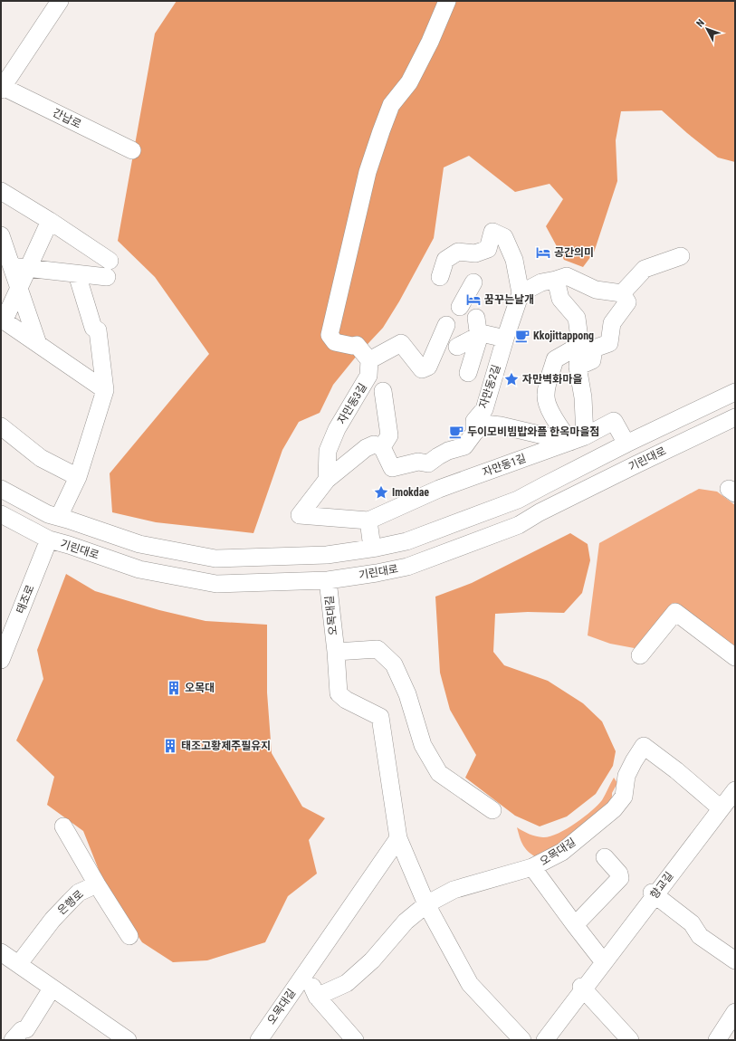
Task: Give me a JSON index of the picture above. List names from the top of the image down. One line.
{"streets":{"street":["간납로","자만동2길","자만동3길","기린대로","자만동1길","태조로","오목대길","향교길","은행로"]},"crossings":[["자만동2길","자만동1길"],["기린대로","자만동1길"],["기린대로","태조로"],["기린대로","오목대길"],["오목대길","향교길"]],"places":{"hotel":["공간의미","꿈꾸는날개"],"cafe":["Kkojittappong","두이모비빔밥와플 한옥마을점"],"place":["자만벽화마을","Imokdae"],"building":["오목대","태조고황제주필유지"]},"north":"top left"}
